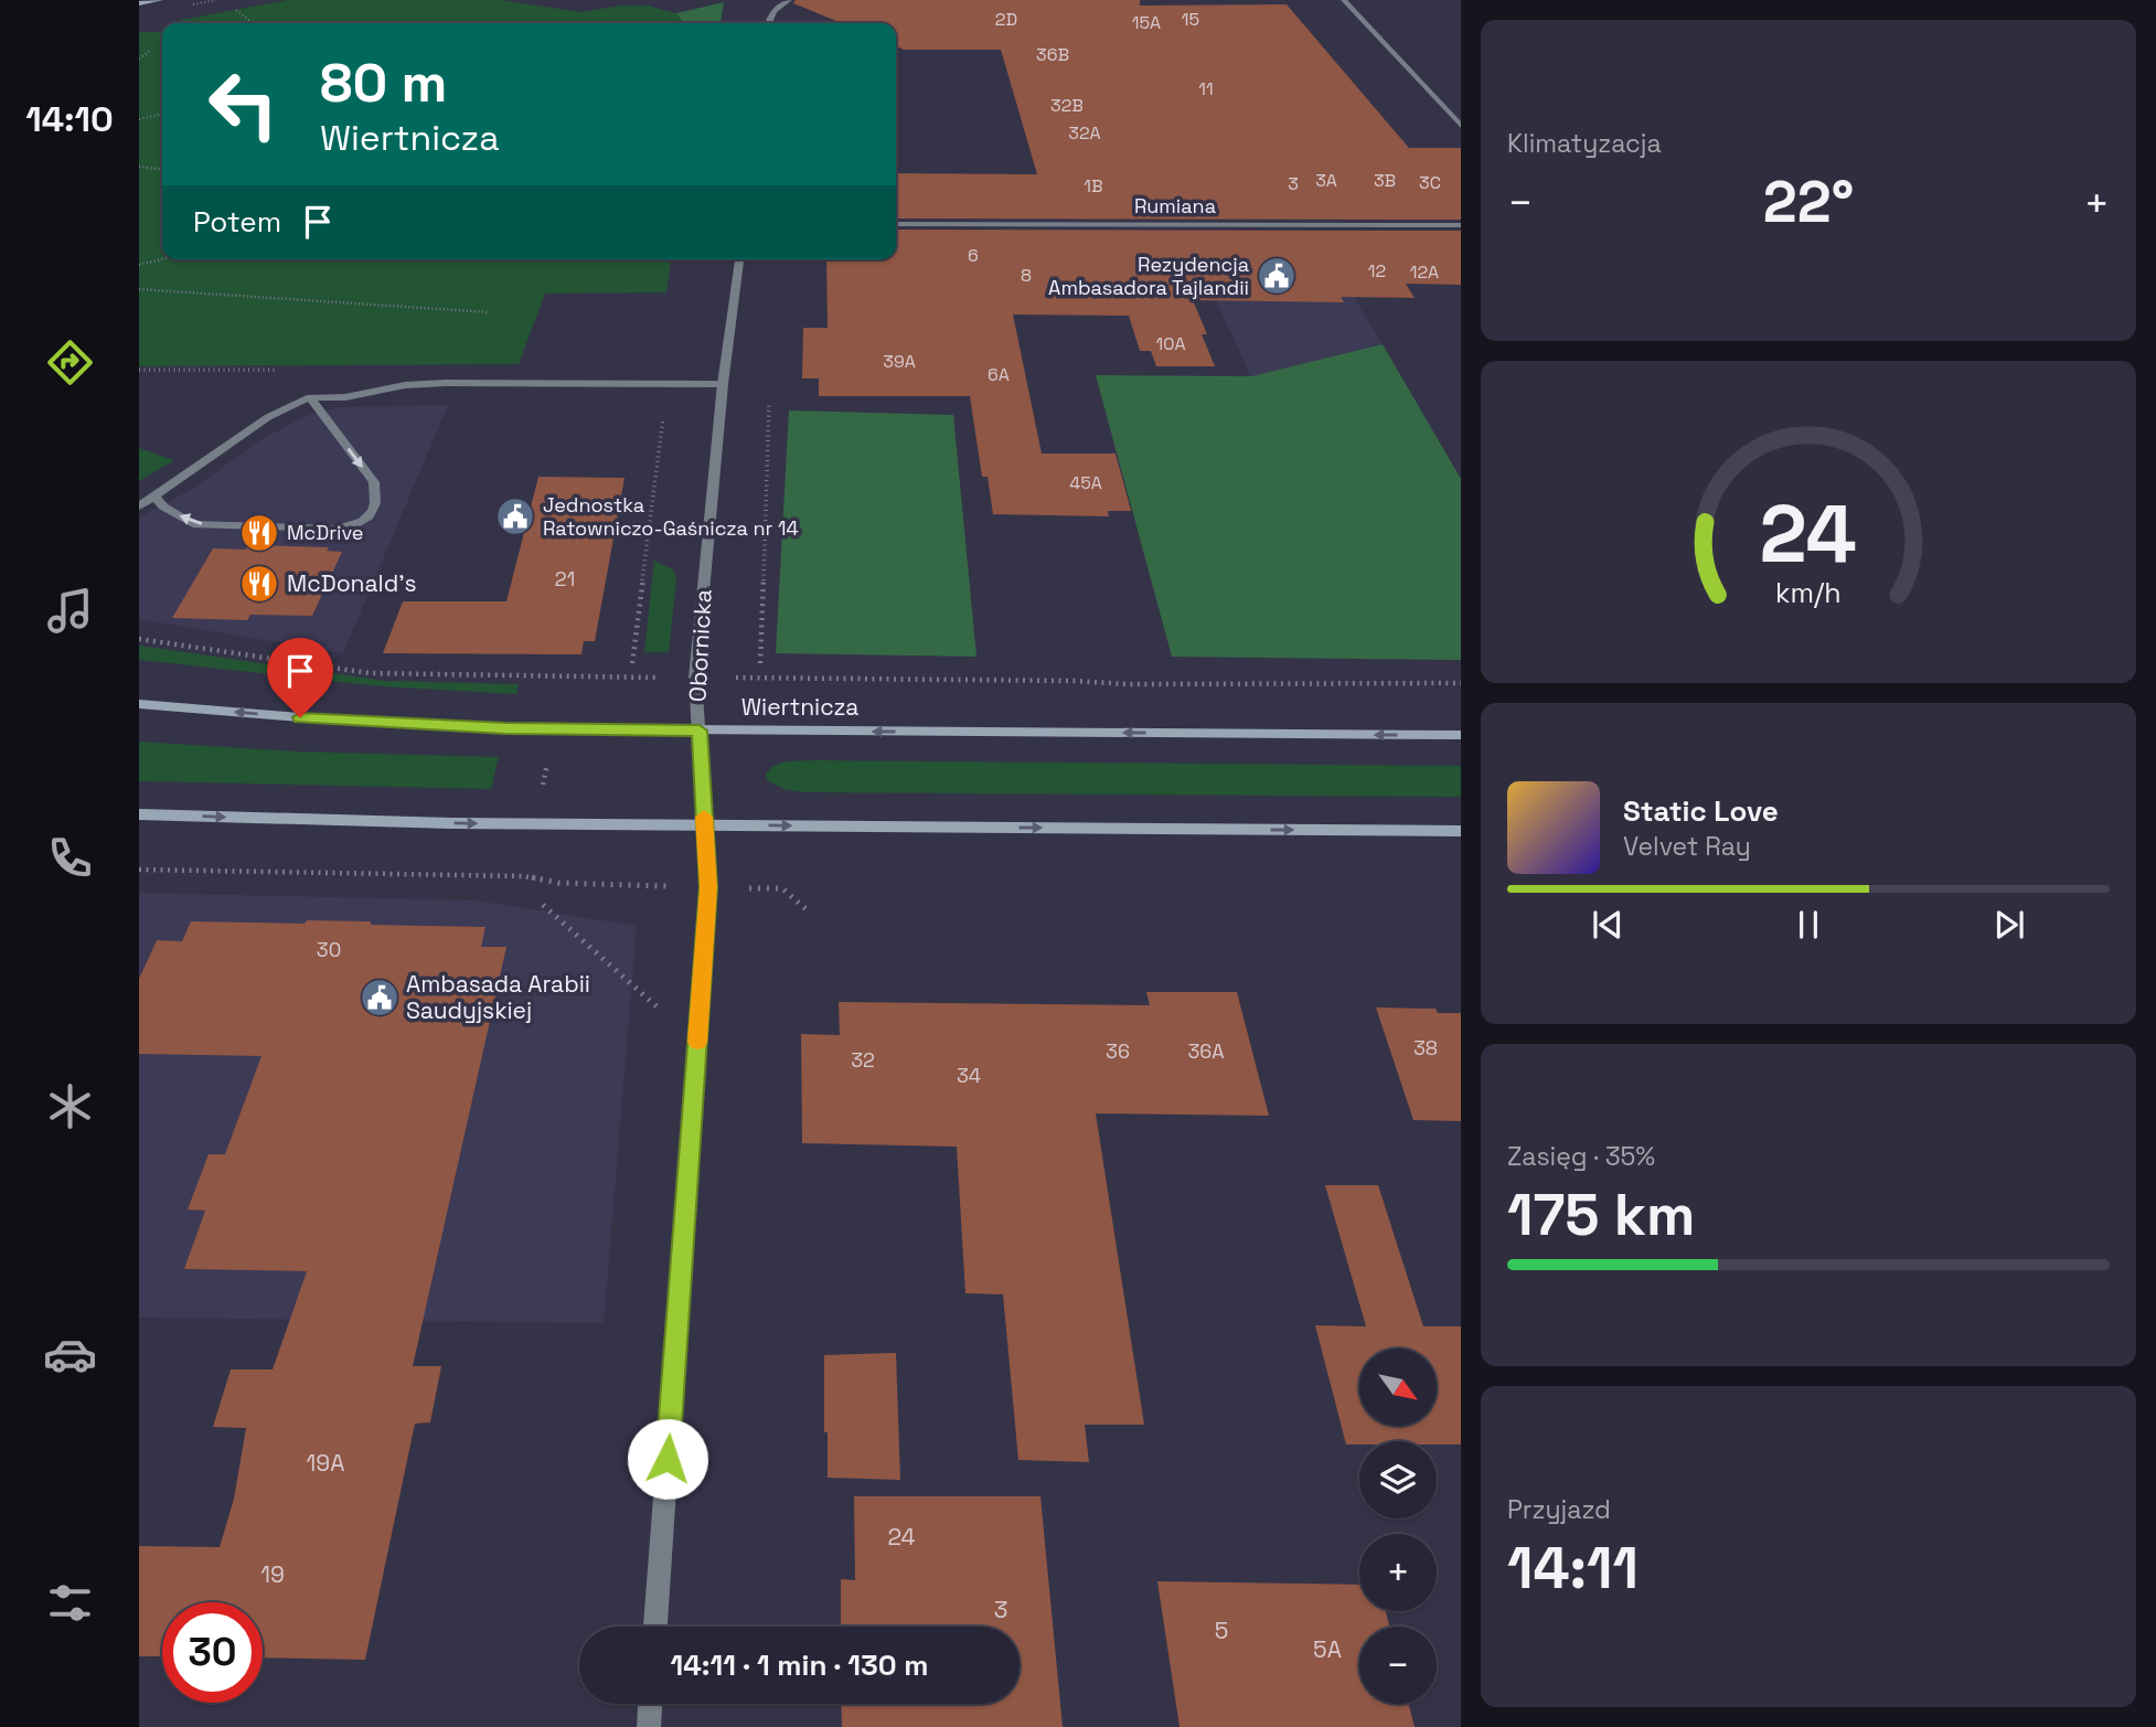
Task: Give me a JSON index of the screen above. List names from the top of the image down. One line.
{"streets":{"main road":["Wiertnicza"],"street":["Rumiana","Obornicka"]},"crossings":[["Obornicka","Wiertnicza"]],"places":{"public building":["Rezydencja Ambasadora Tajlandii","Jednostka Ratowniczo-Gaśnicza nr 14","Ambasada Arabii Saudyjskiej"],"restaurant":["McDrive","McDonald's"]},"house_numbers":["2D","15","15A","36B","11","32B","32A","3A","3B","3C","3","1B","6","12","12A","8","10A","39A","6A","45A","21","30","38","36","36A","32","34","19A","24","19","3","5","5A"],"north":"bottom right","page":{"tabs":"14:10","tile":["Klimatyzacja",["Zasięg · 35%","175 km"],["Przyjazd","14:11"]],"turn":["80 m","Wiertnicza"],"heat":["−","22°","+"],"then":"Potem","song":["Static Love","Velvet Ray"],"map_buttons":["+","−"],"limit":"30","trip":"14:11 · 1 min · 130 m","gauge":["24","km/h"]}}
